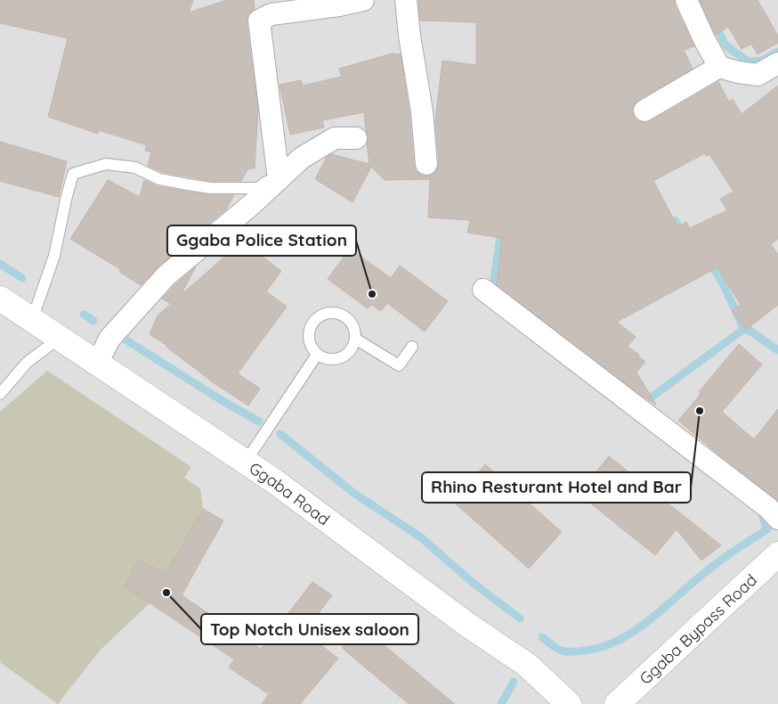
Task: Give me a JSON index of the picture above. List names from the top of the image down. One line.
{"streets":{"street":["Ggaba Road","Ggaba Bypass Road"]},"places":["Ggaba Police Station","Rhino Resturant Hotel and Bar","Top Notch Unisex saloon"]}
